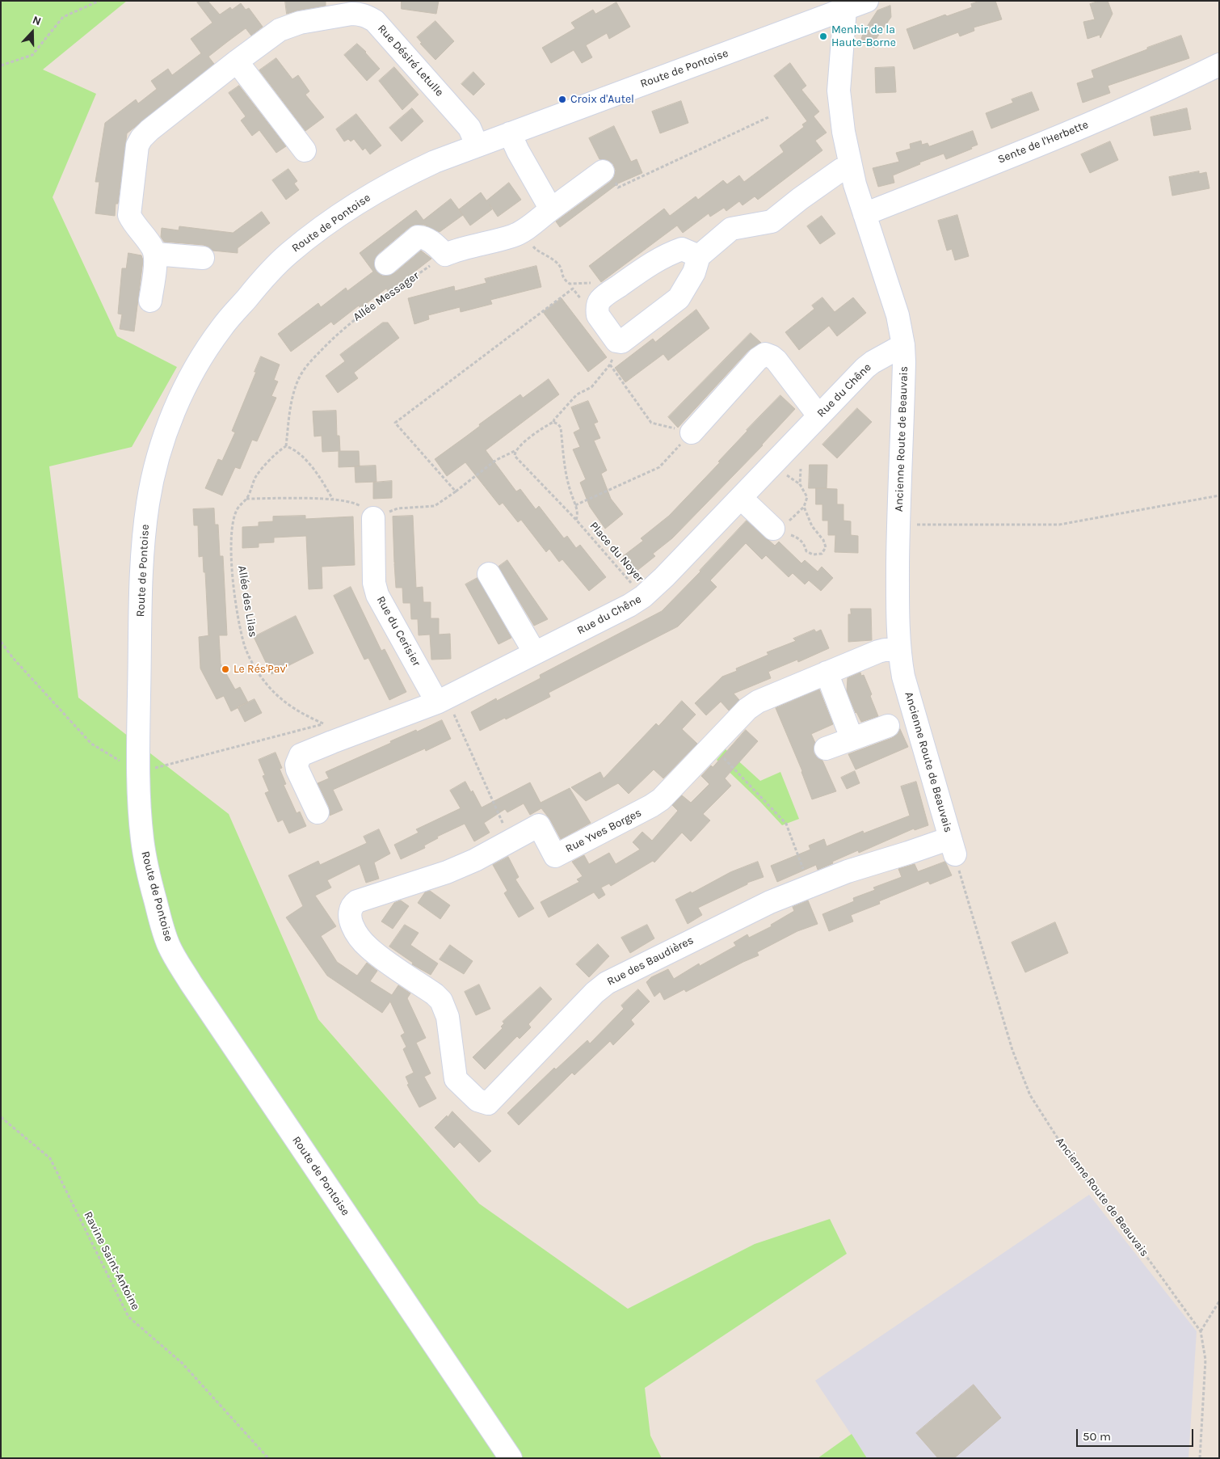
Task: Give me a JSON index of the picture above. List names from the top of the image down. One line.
{"streets":{"street":["Rue Désiré Letulle","Route de Pontoise","Sente de l'Herbette","Rue du Chêne","Ancienne Route de Beauvais","Rue du Cerisier","Rue Yves Borges","Rue des Baudières"],"path":["Allée Messager","Place du Noyer","Allée des Lilas","Ravine Saint-Antoine"]},"crossings":[["Rue Désiré Letulle","Route de Pontoise"],["Route de Pontoise","Ancienne Route de Beauvais"],["Route de Pontoise","Allée des Lilas"],["Sente de l'Herbette","Ancienne Route de Beauvais"],["Allée Messager","Allée des Lilas"],["Rue du Chêne","Ancienne Route de Beauvais"],["Rue du Chêne","Place du Noyer"],["Rue du Chêne","Rue du Cerisier"],["Ancienne Route de Beauvais","Rue Yves Borges"],["Ancienne Route de Beauvais","Rue des Baudières"],["Rue Yves Borges","Rue des Baudières"]],"places":["Menhir de la Haute-Borne","Croix d'Autel","Le Rés'Pav'"],"scale_bar":"50 m","north":"top"}
